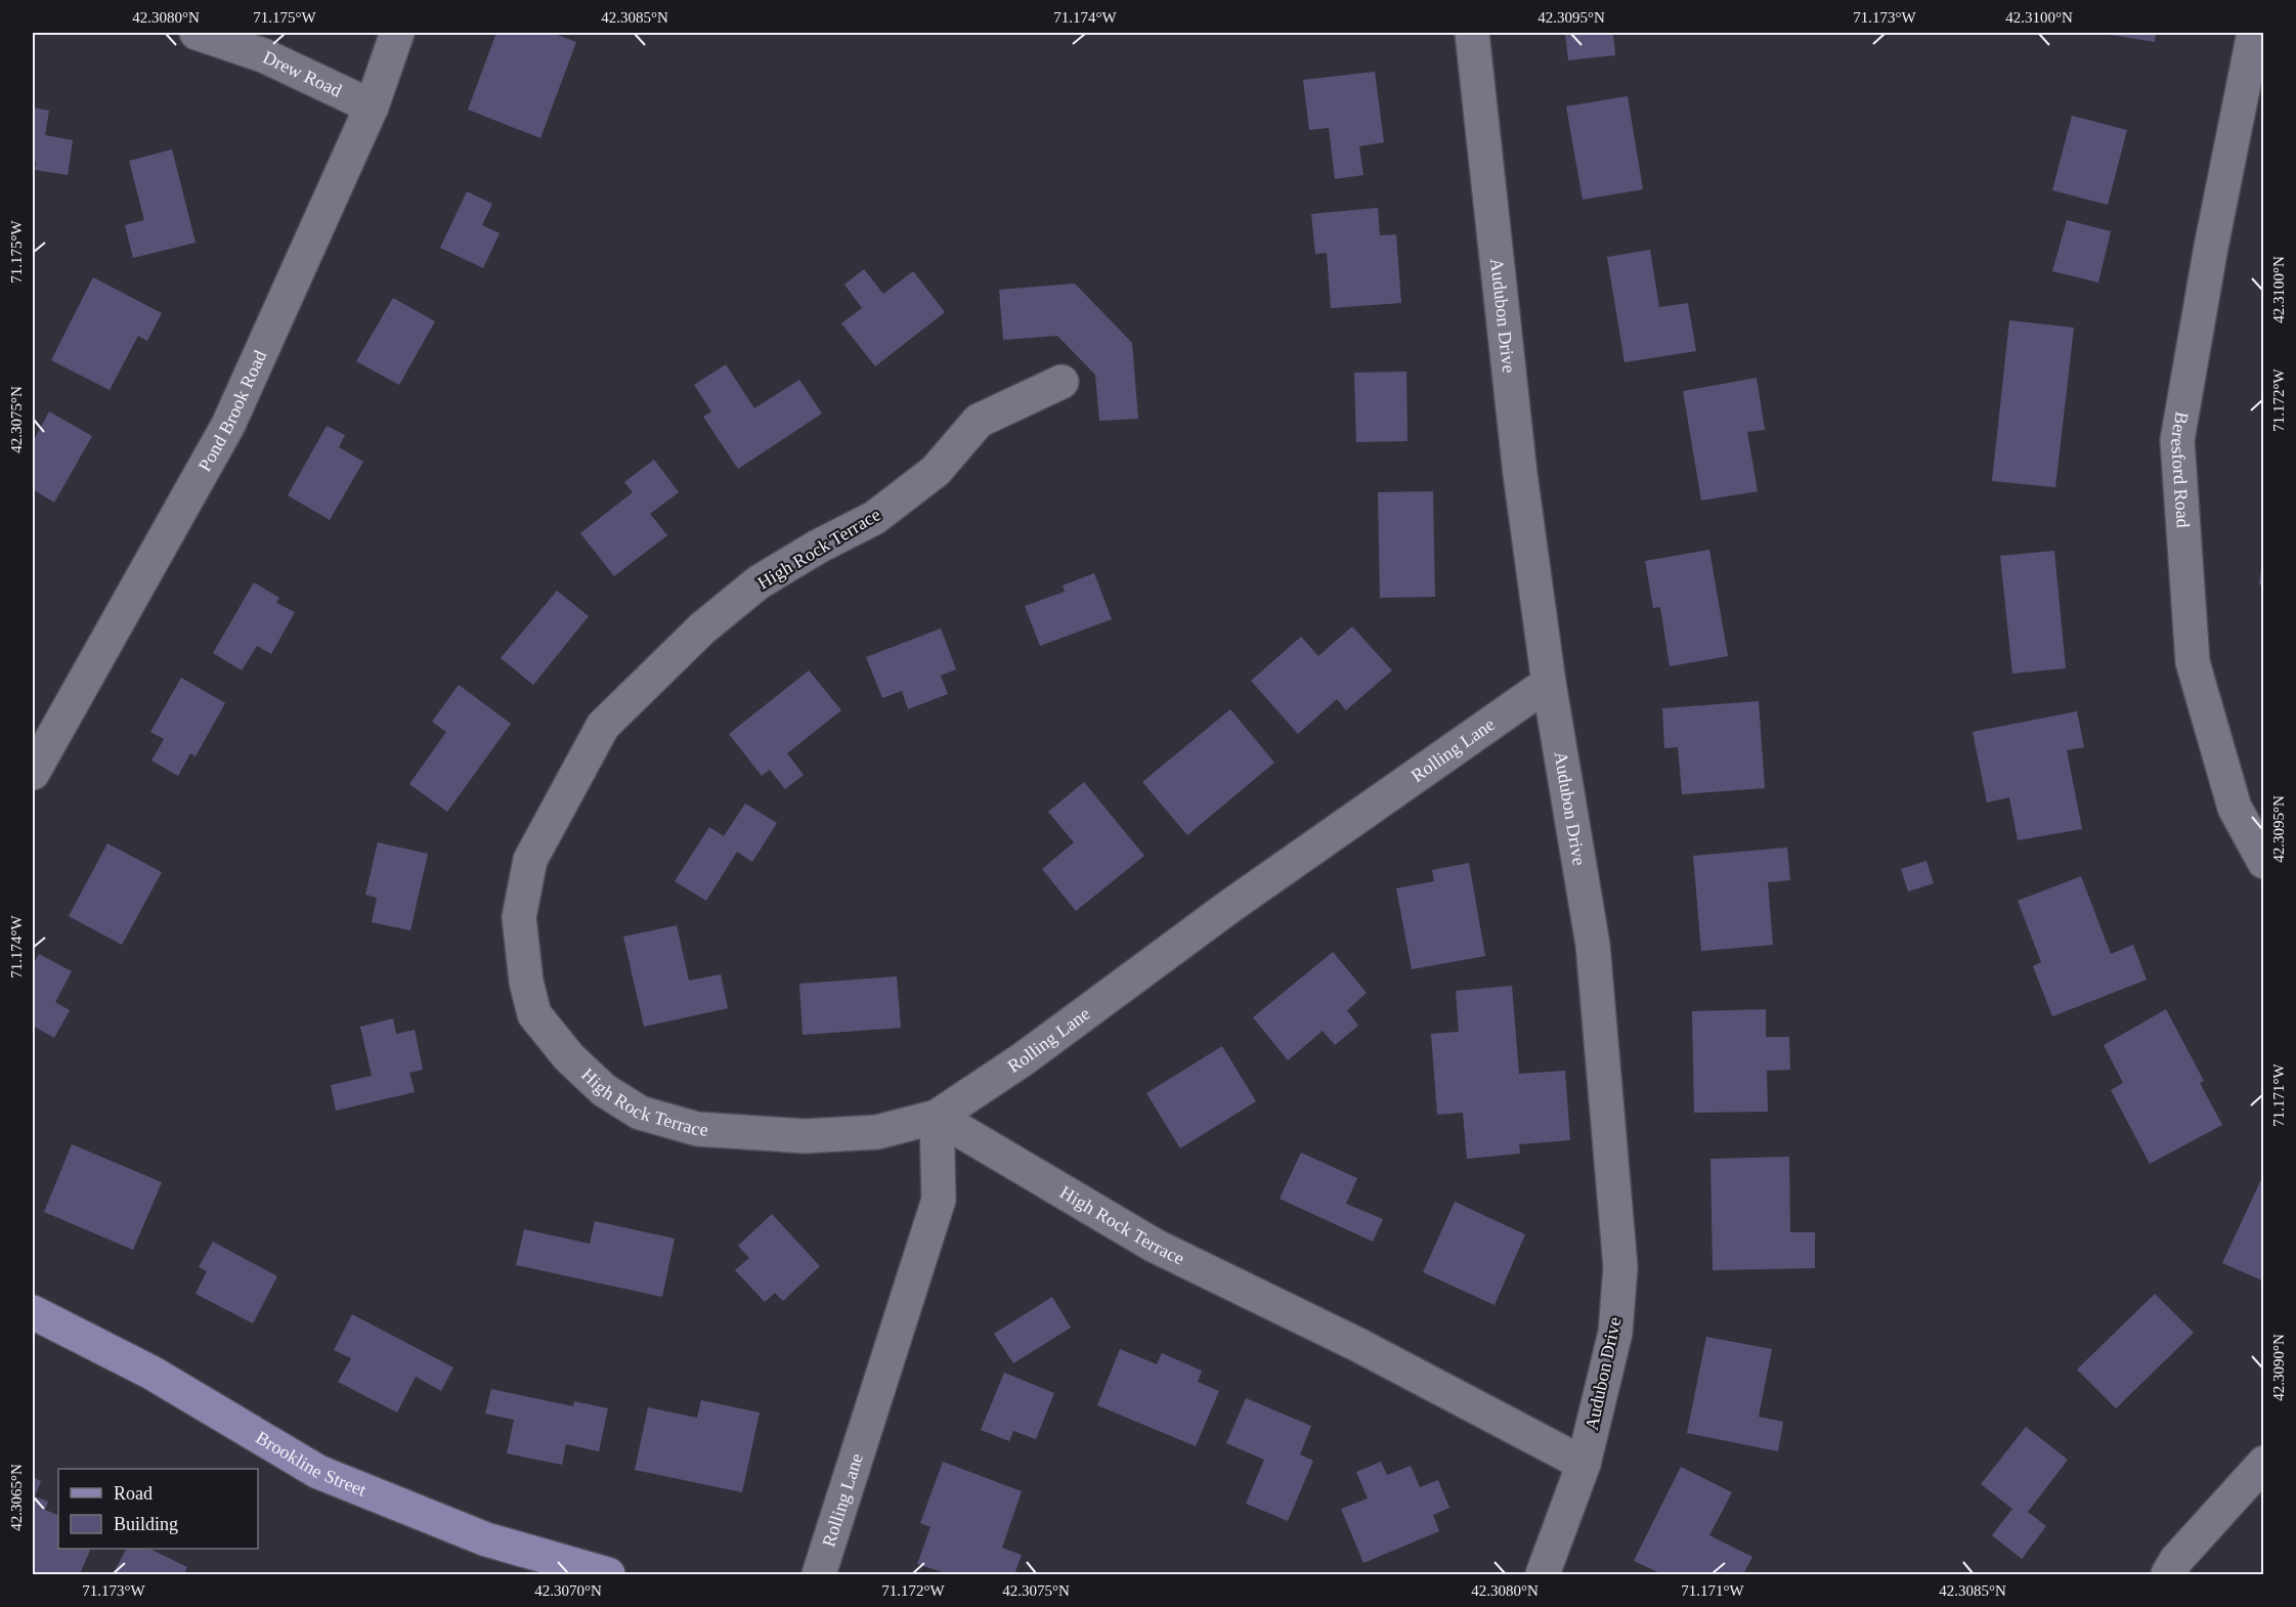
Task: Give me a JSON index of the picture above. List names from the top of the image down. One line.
{"streets":{"main road":["Brookline Street"],"street":["Drew Road","Audubon Drive","Pond Brook Road","Beresford Road","High Rock Terrace","Rolling Lane"]},"crossings":[["Drew Road","Pond Brook Road"],["Audubon Drive","High Rock Terrace"],["Audubon Drive","Rolling Lane"],["High Rock Terrace","Rolling Lane"]],"legend":["Road","Building"],"coordinates":["42.3080°N","71.175°W","42.3085°N","71.174°W","42.3095°N","71.173°W","42.3100°N","71.172°W","42.3075°N","71.171°W","42.3090°N","42.3065°N","42.3070°N"]}
